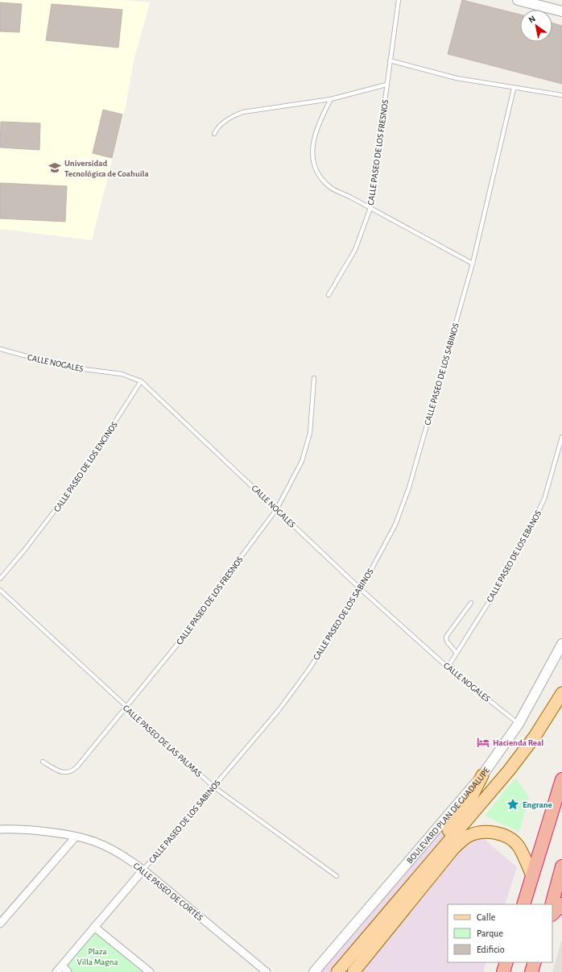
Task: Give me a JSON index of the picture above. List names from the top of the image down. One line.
{"streets":{"main road":["BOULEVARD PLAN DE GUADALUPE"],"street":["CALLE PASEO DE LOS SABINOS","CALLE PASEO DE CORTÉS"],"lane":["CALLE PASEO DE LOS FRESNOS","CALLE NOGALES","CALLE PASEO DE LOS ENCINOS","CALLE PASEO DE LOS EBANOS","CALLE PASEO DE LAS PALMAS"]},"crossings":[["CALLE PASEO DE LOS FRESNOS","CALLE NOGALES"],["CALLE PASEO DE LOS FRESNOS","CALLE PASEO DE LAS PALMAS"],["CALLE NOGALES","CALLE PASEO DE LOS SABINOS"],["CALLE NOGALES","CALLE PASEO DE LOS ENCINOS"],["CALLE NOGALES","CALLE PASEO DE LOS EBANOS"],["CALLE NOGALES","BOULEVARD PLAN DE GUADALUPE"],["CALLE PASEO DE LOS SABINOS","CALLE PASEO DE LAS PALMAS"],["CALLE PASEO DE LOS SABINOS","CALLE PASEO DE CORTÉS"]],"parks":["Plaza Villa Magna"],"places":{"school or university":["Universidad Tecnológica de Coahuila"],"hotel":["Hacienda Real"],"place":["Engrane"]},"legend":["Calle","Parque","Edificio"],"north":"top left"}
